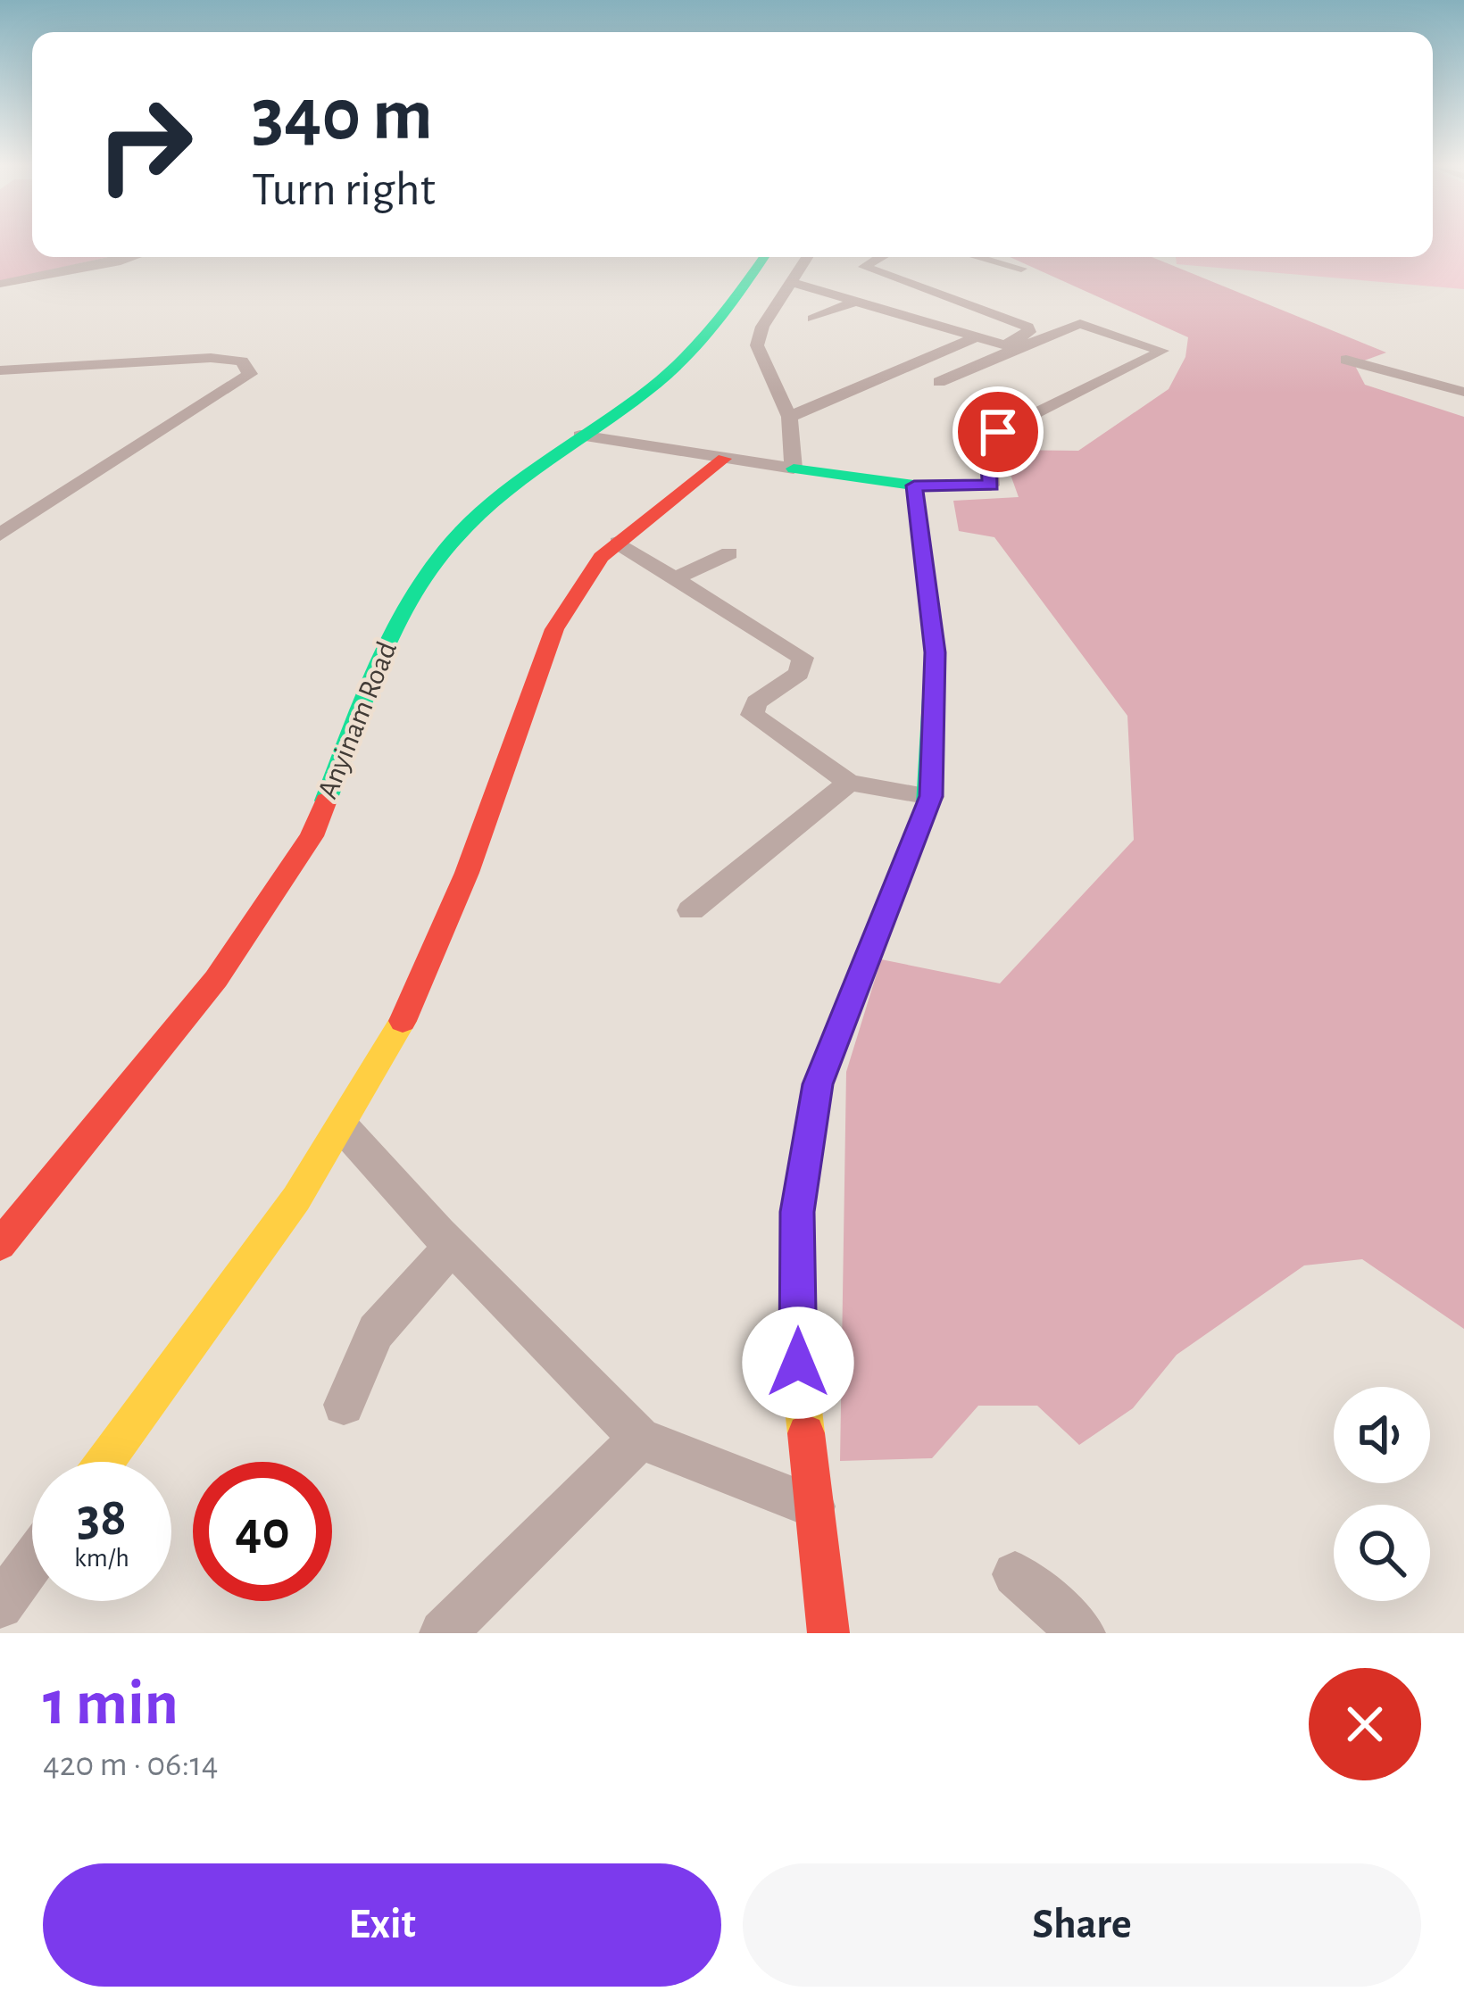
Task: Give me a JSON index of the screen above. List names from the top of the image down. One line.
{"streets":{"street":["Anyinam Road"]},"page":{"turn":["340 m","Turn right"],"speed":"38 km/h","limit":"40","heading":["1 min","420 m · 06:14"],"buttons":["Exit","Share"]}}
